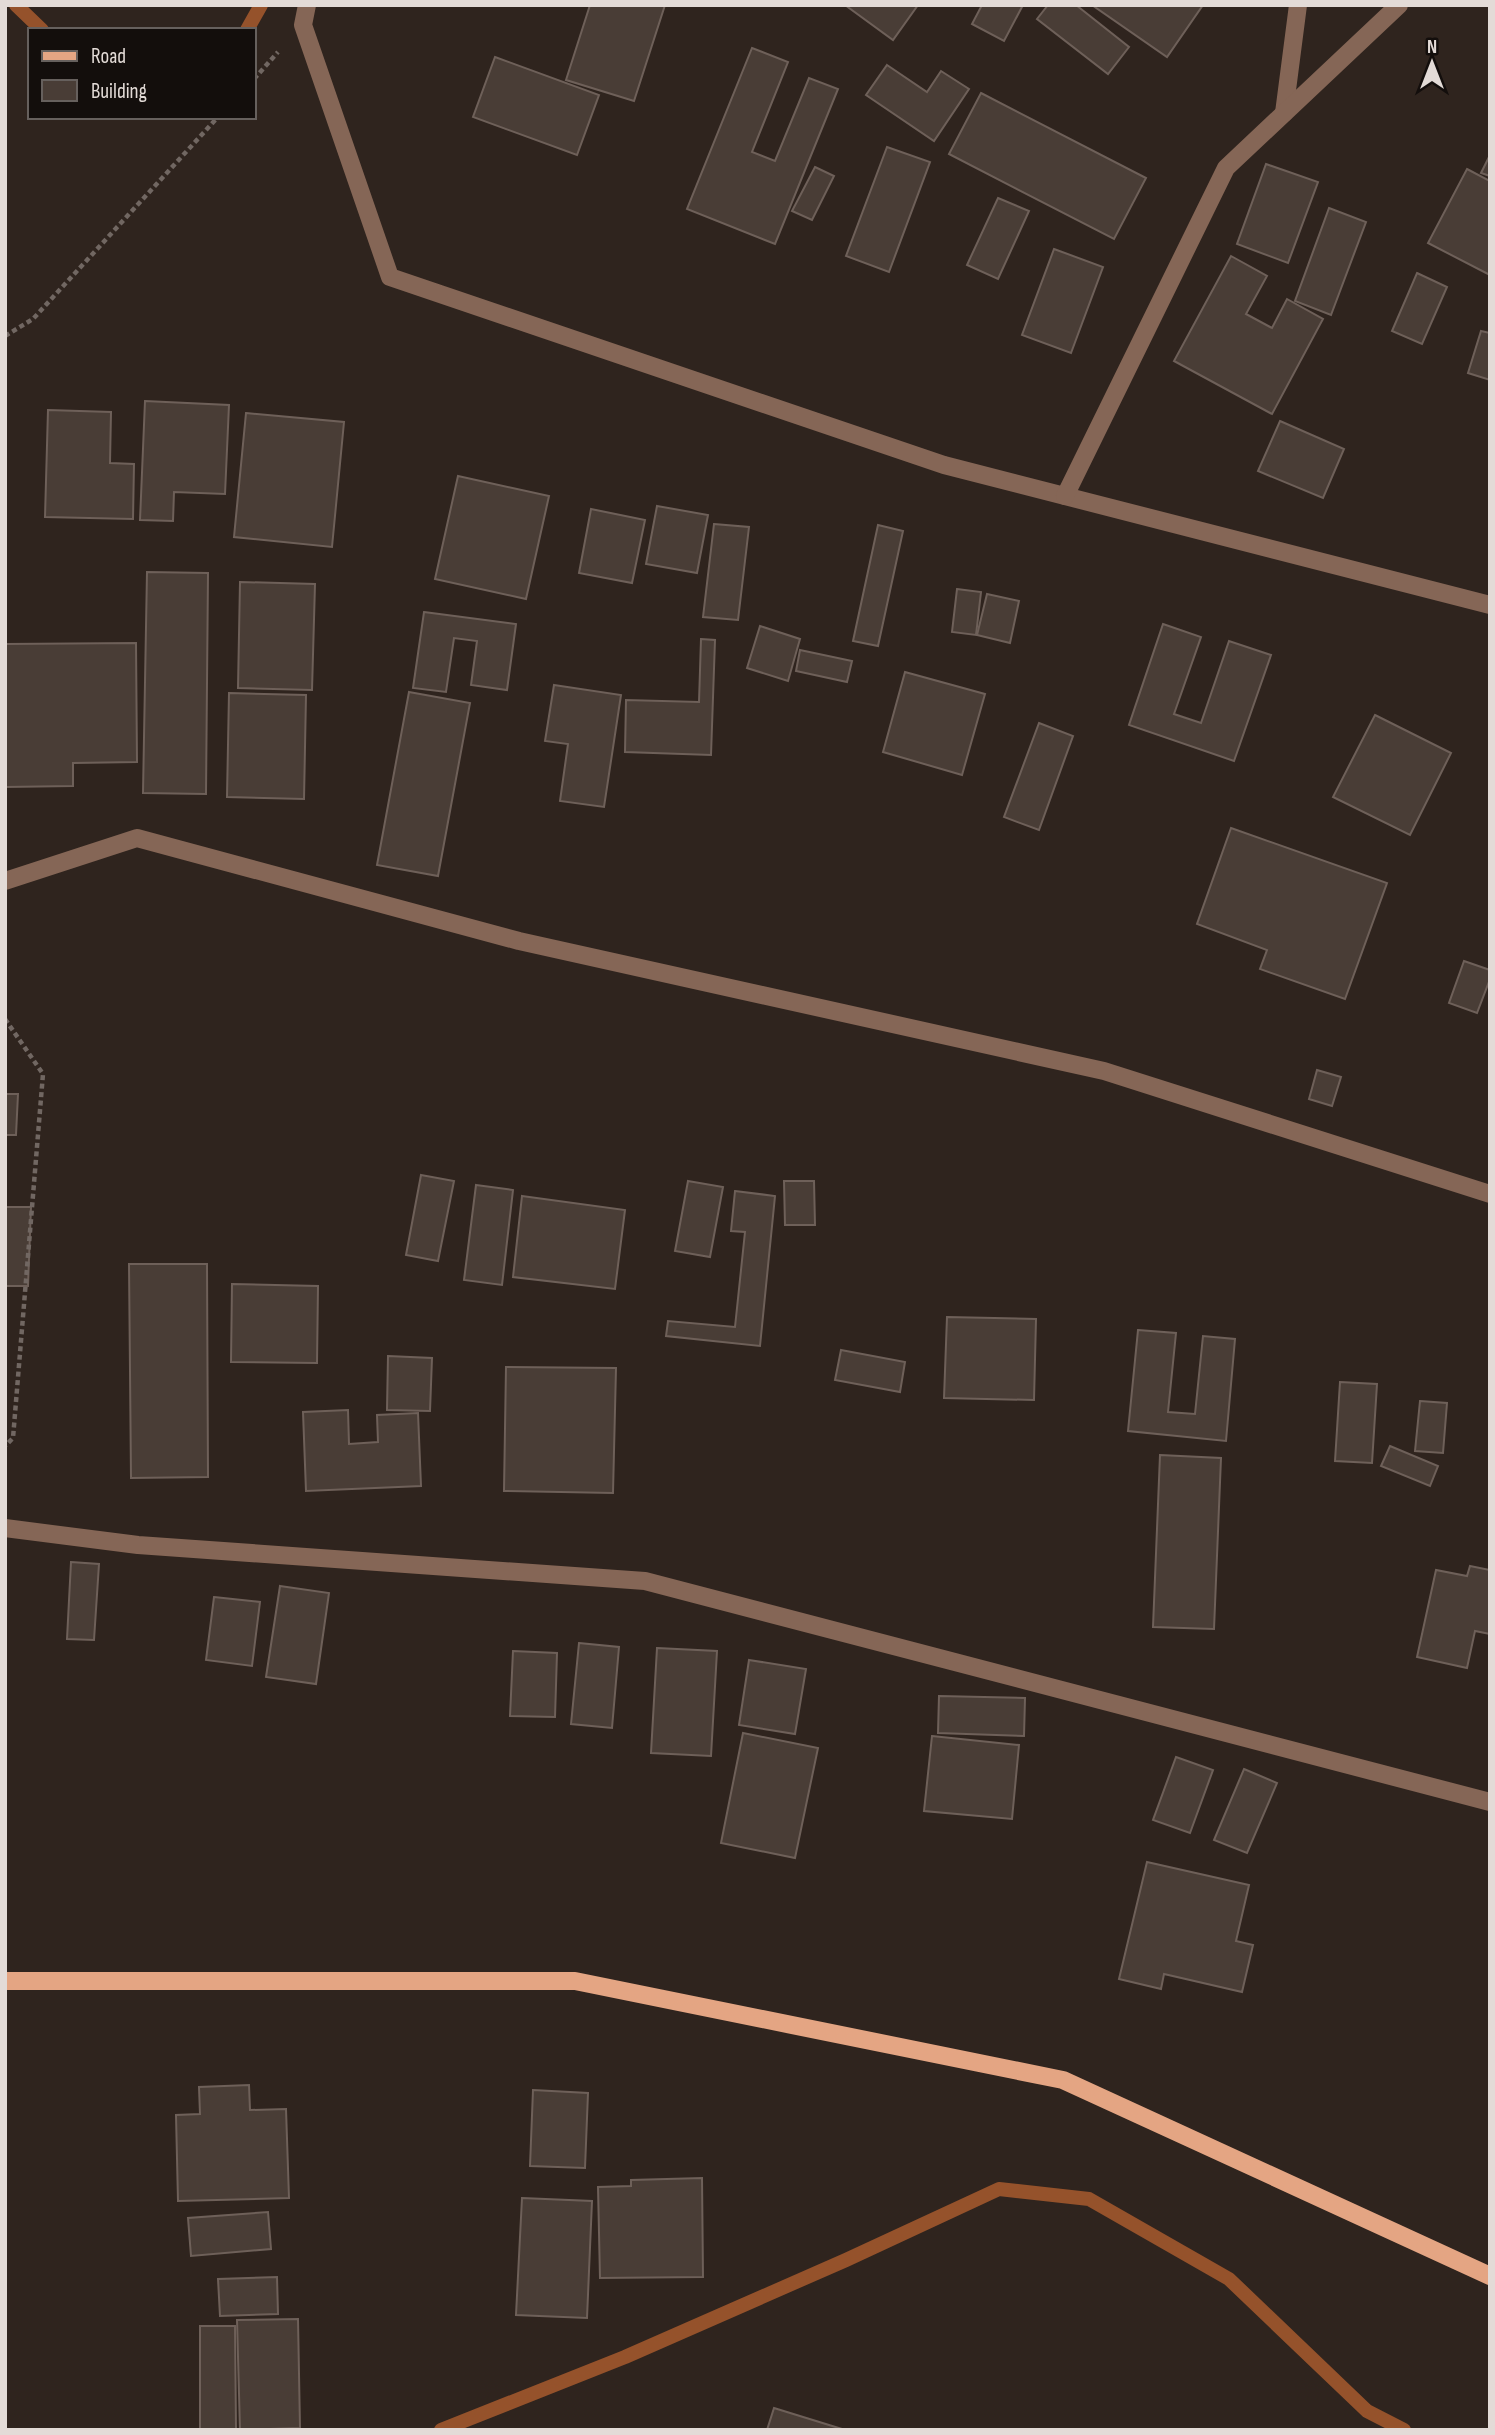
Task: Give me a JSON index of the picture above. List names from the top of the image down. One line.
{"legend":["Road","Building"],"north":"top"}
